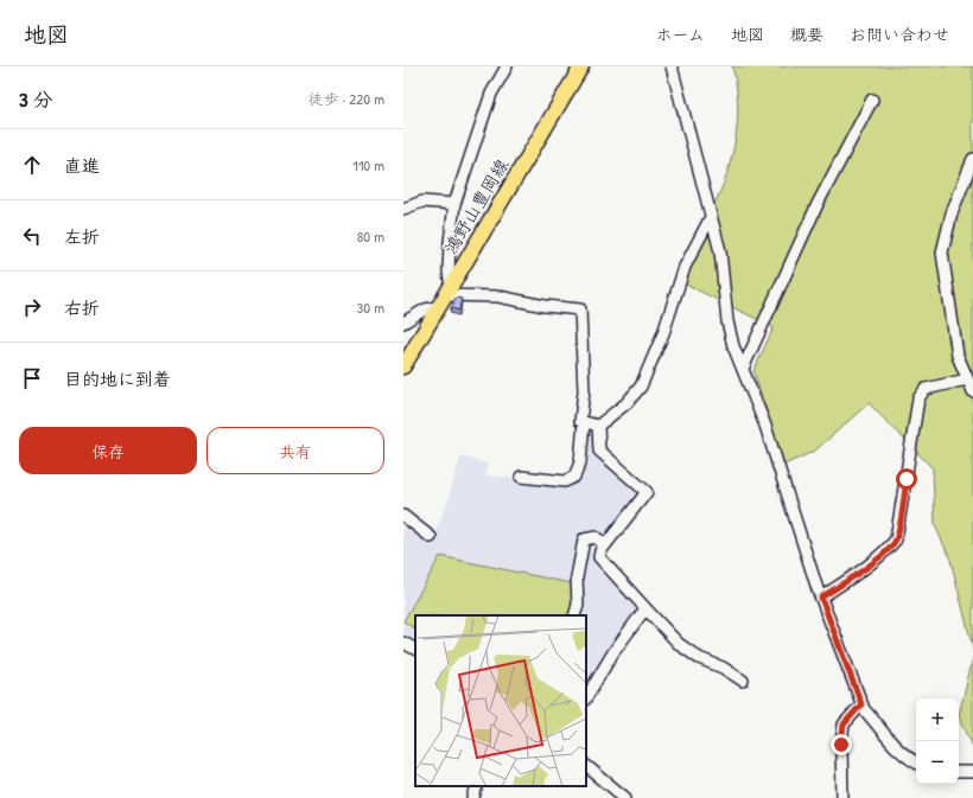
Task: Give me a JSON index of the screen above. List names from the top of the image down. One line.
{"streets":{"main road":["鴻野山豊岡線"]},"page":{"header":"地図","nav":["ホーム","地図","概要","お問い合わせ"],"heading":["3 分","徒歩 · 220 m"],"list":[["直進","110 m"],["左折","80 m"],["右折","30 m"],"目的地に到着"],"buttons":["保存","共有"],"map_buttons":["+","−"]}}
